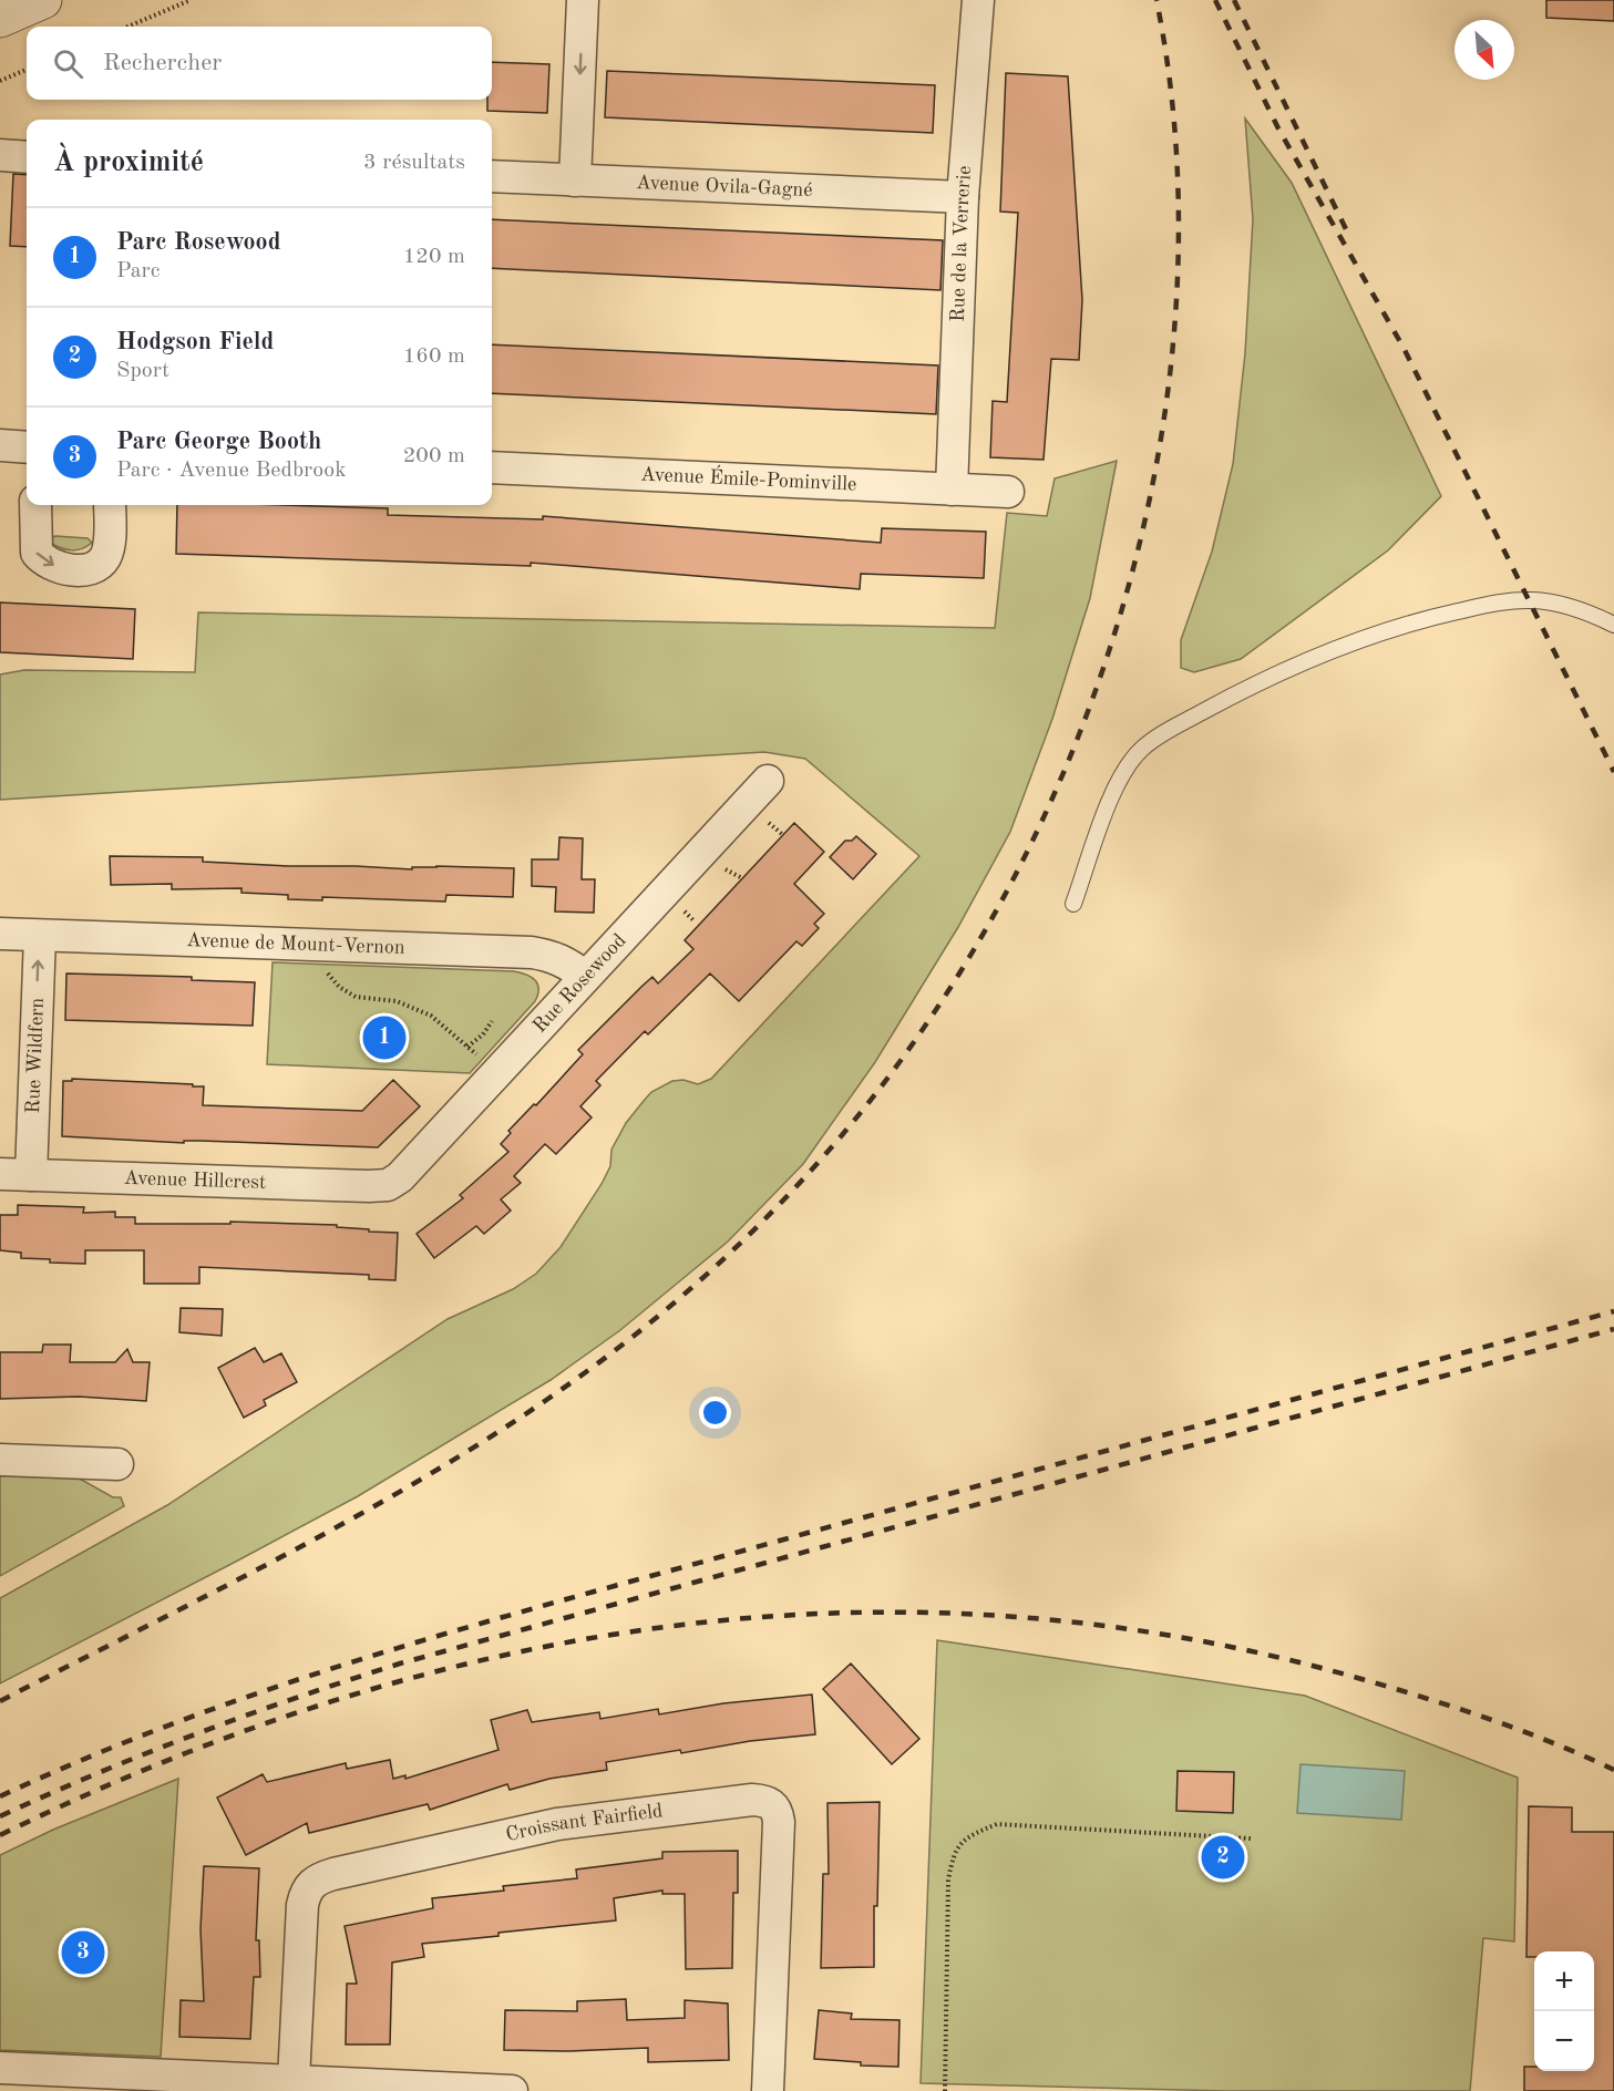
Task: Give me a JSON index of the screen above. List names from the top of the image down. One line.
{"streets":{"street":["Avenue Ovila-Gagné","Rue de la Verrerie","Avenue Émile-Pominville","Avenue de Mount-Vernon","Rue Rosewood","Rue Wildfern","Avenue Hillcrest","Croissant Fairfield"]},"crossings":[["Avenue Ovila-Gagné","Rue de la Verrerie"],["Rue de la Verrerie","Avenue Émile-Pominville"],["Avenue de Mount-Vernon","Rue Rosewood"],["Avenue de Mount-Vernon","Rue Wildfern"],["Rue Rosewood","Avenue Hillcrest"],["Rue Wildfern","Avenue Hillcrest"]],"one_way":["Rue Wildfern"],"north":"bottom right","page":{"search":"Rechercher","heading":["À proximité","3 résultats"],"list":[{"mark":"1","name":"Parc Rosewood","note":"Parc","value":"120 m"},{"mark":"2","name":"Hodgson Field","note":"Sport","value":"160 m"},{"mark":"3","name":"Parc George Booth","note":"Parc · Avenue Bedbrook","value":"200 m"}],"pins":["1","2","3"],"map_buttons":["+","−"]}}
